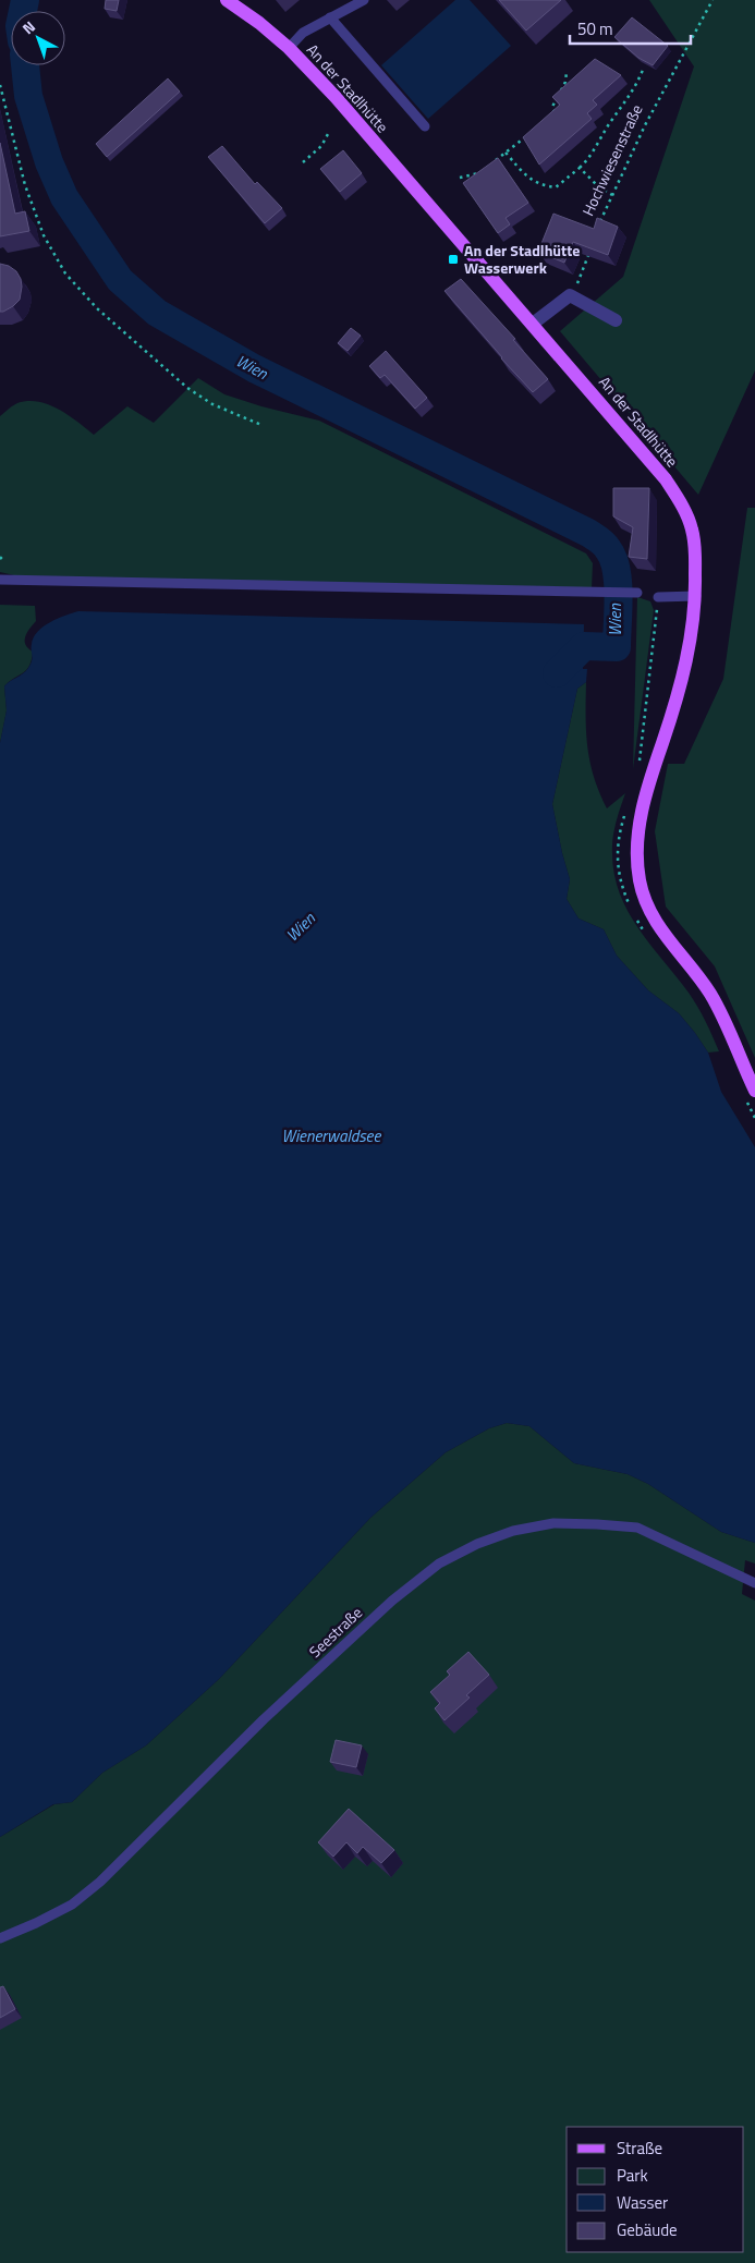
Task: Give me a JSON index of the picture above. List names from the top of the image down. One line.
{"streets":{"main road":["An der Stadlhütte"],"lane":["Seestraße"],"path":["Hochwiesenstraße"]},"water":["Wien","Wienerwaldsee"],"places":{"transit":["An der Stadlhütte Wasserwerk"]},"legend":["Straße","Park","Wasser","Gebäude"],"scale_bar":"50 m","north":"top left"}
